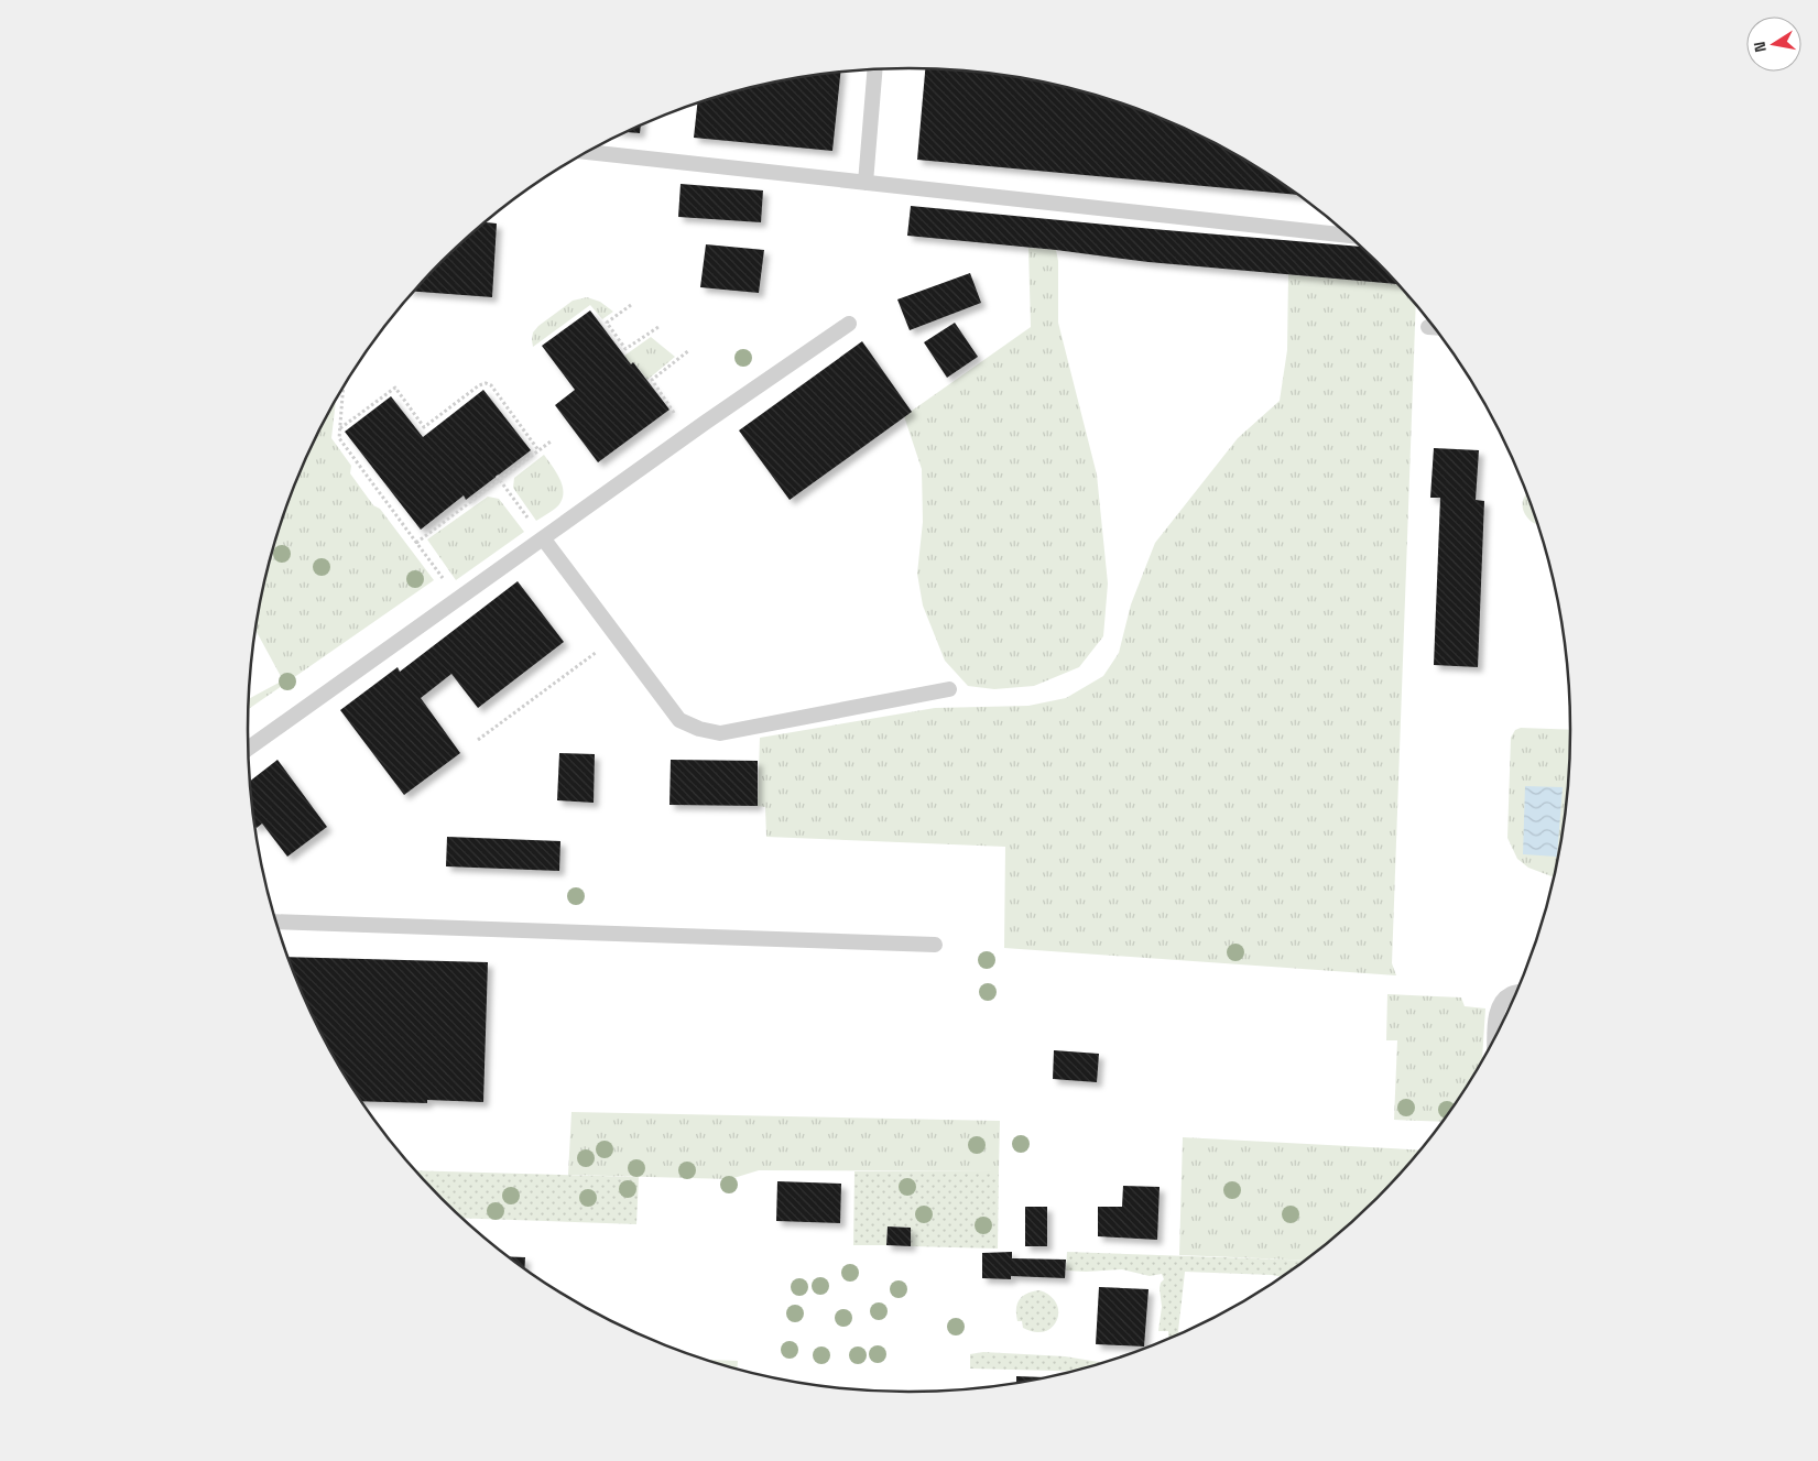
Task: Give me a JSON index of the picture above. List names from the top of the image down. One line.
{"north":"left"}
